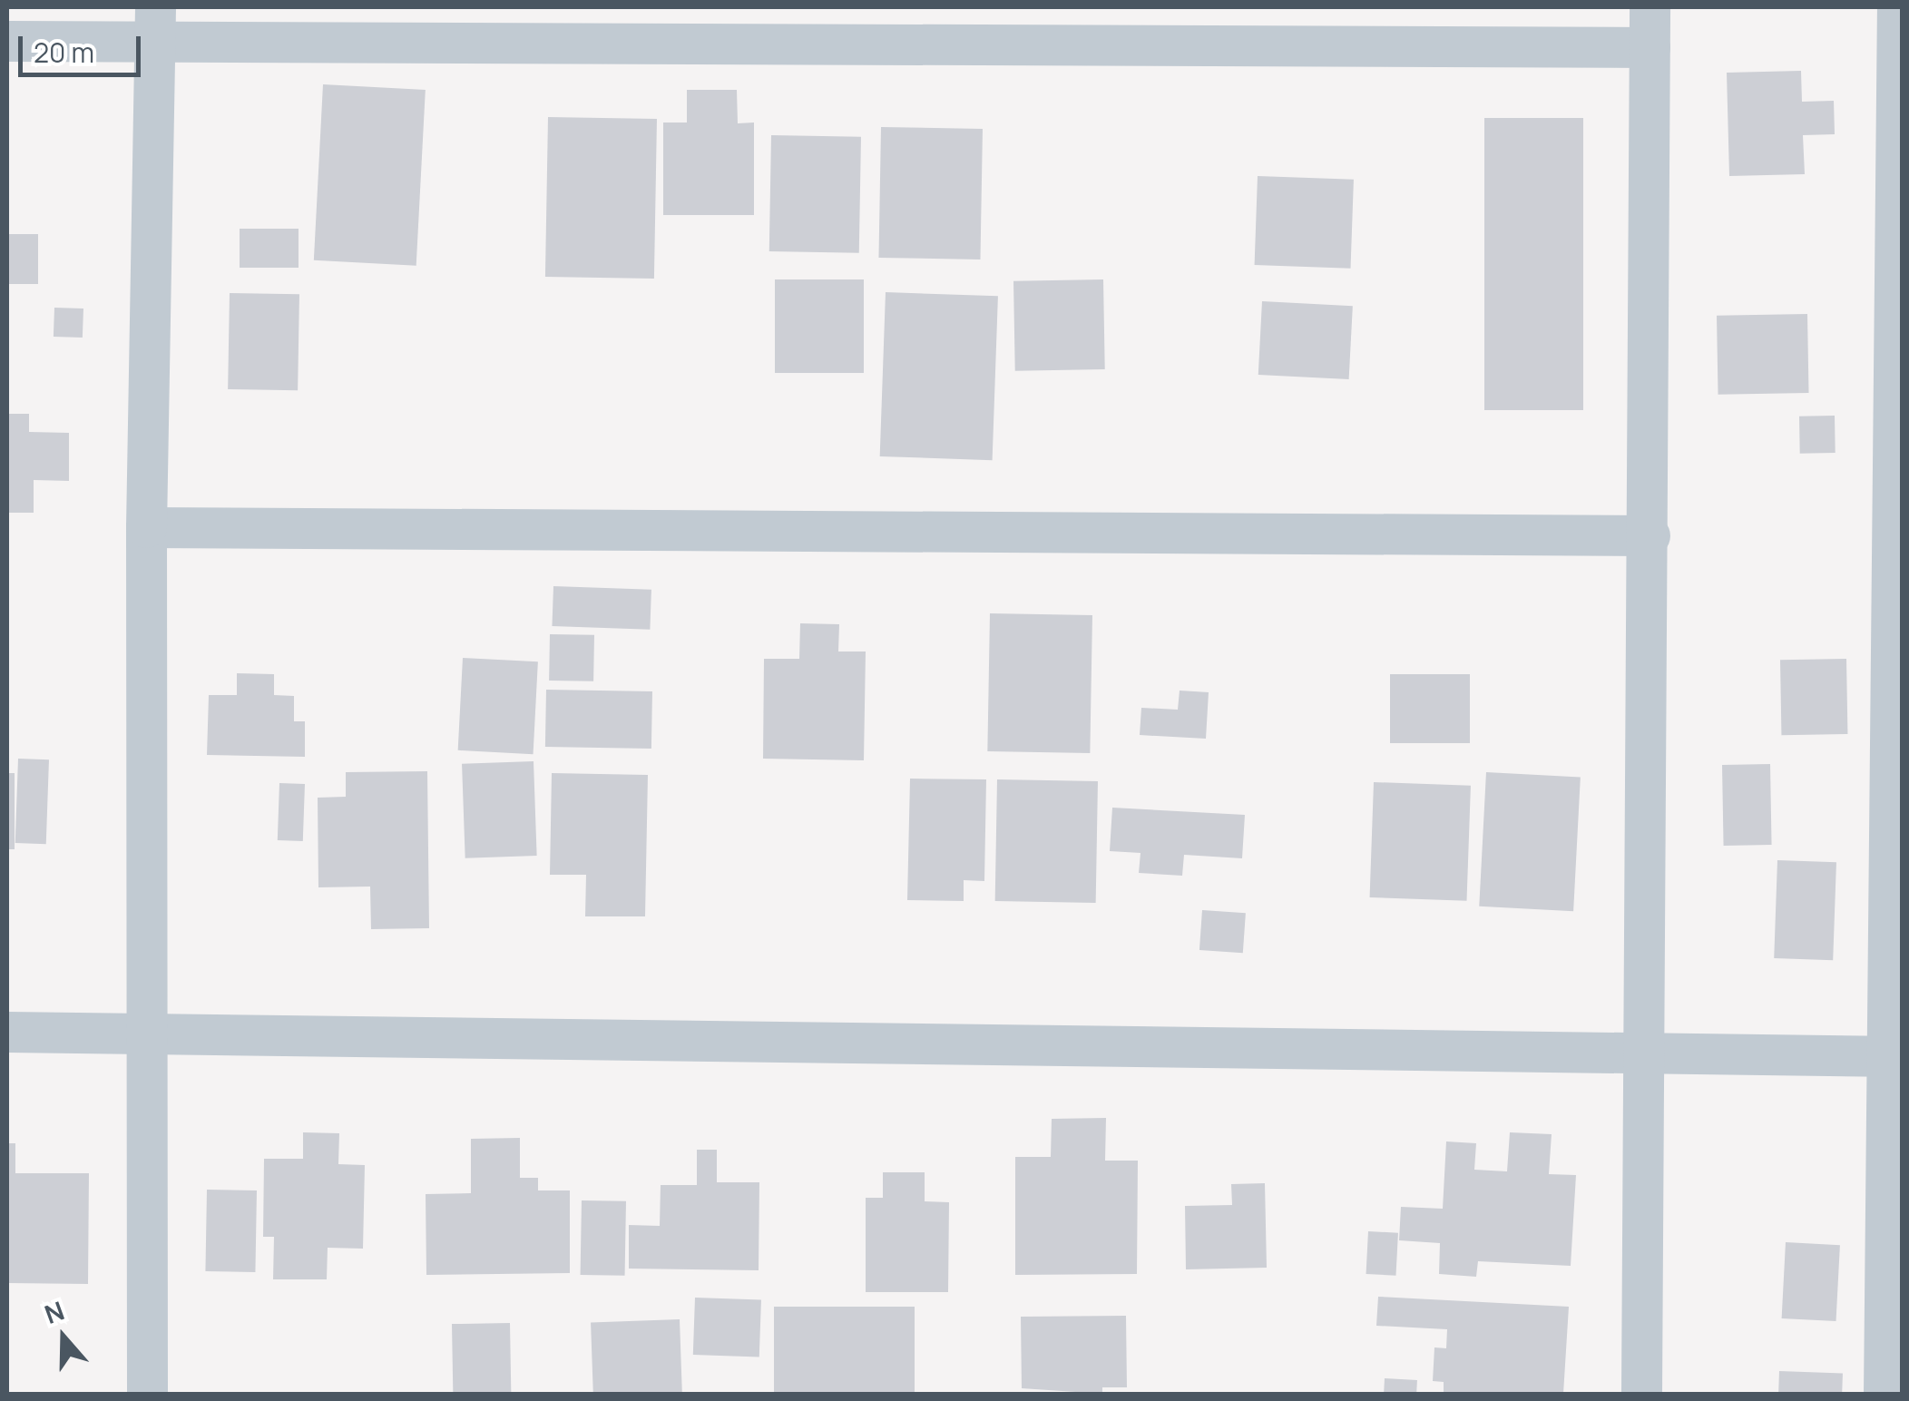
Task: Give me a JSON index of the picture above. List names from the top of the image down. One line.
{"scale_bar":"20 m","north":"top"}
